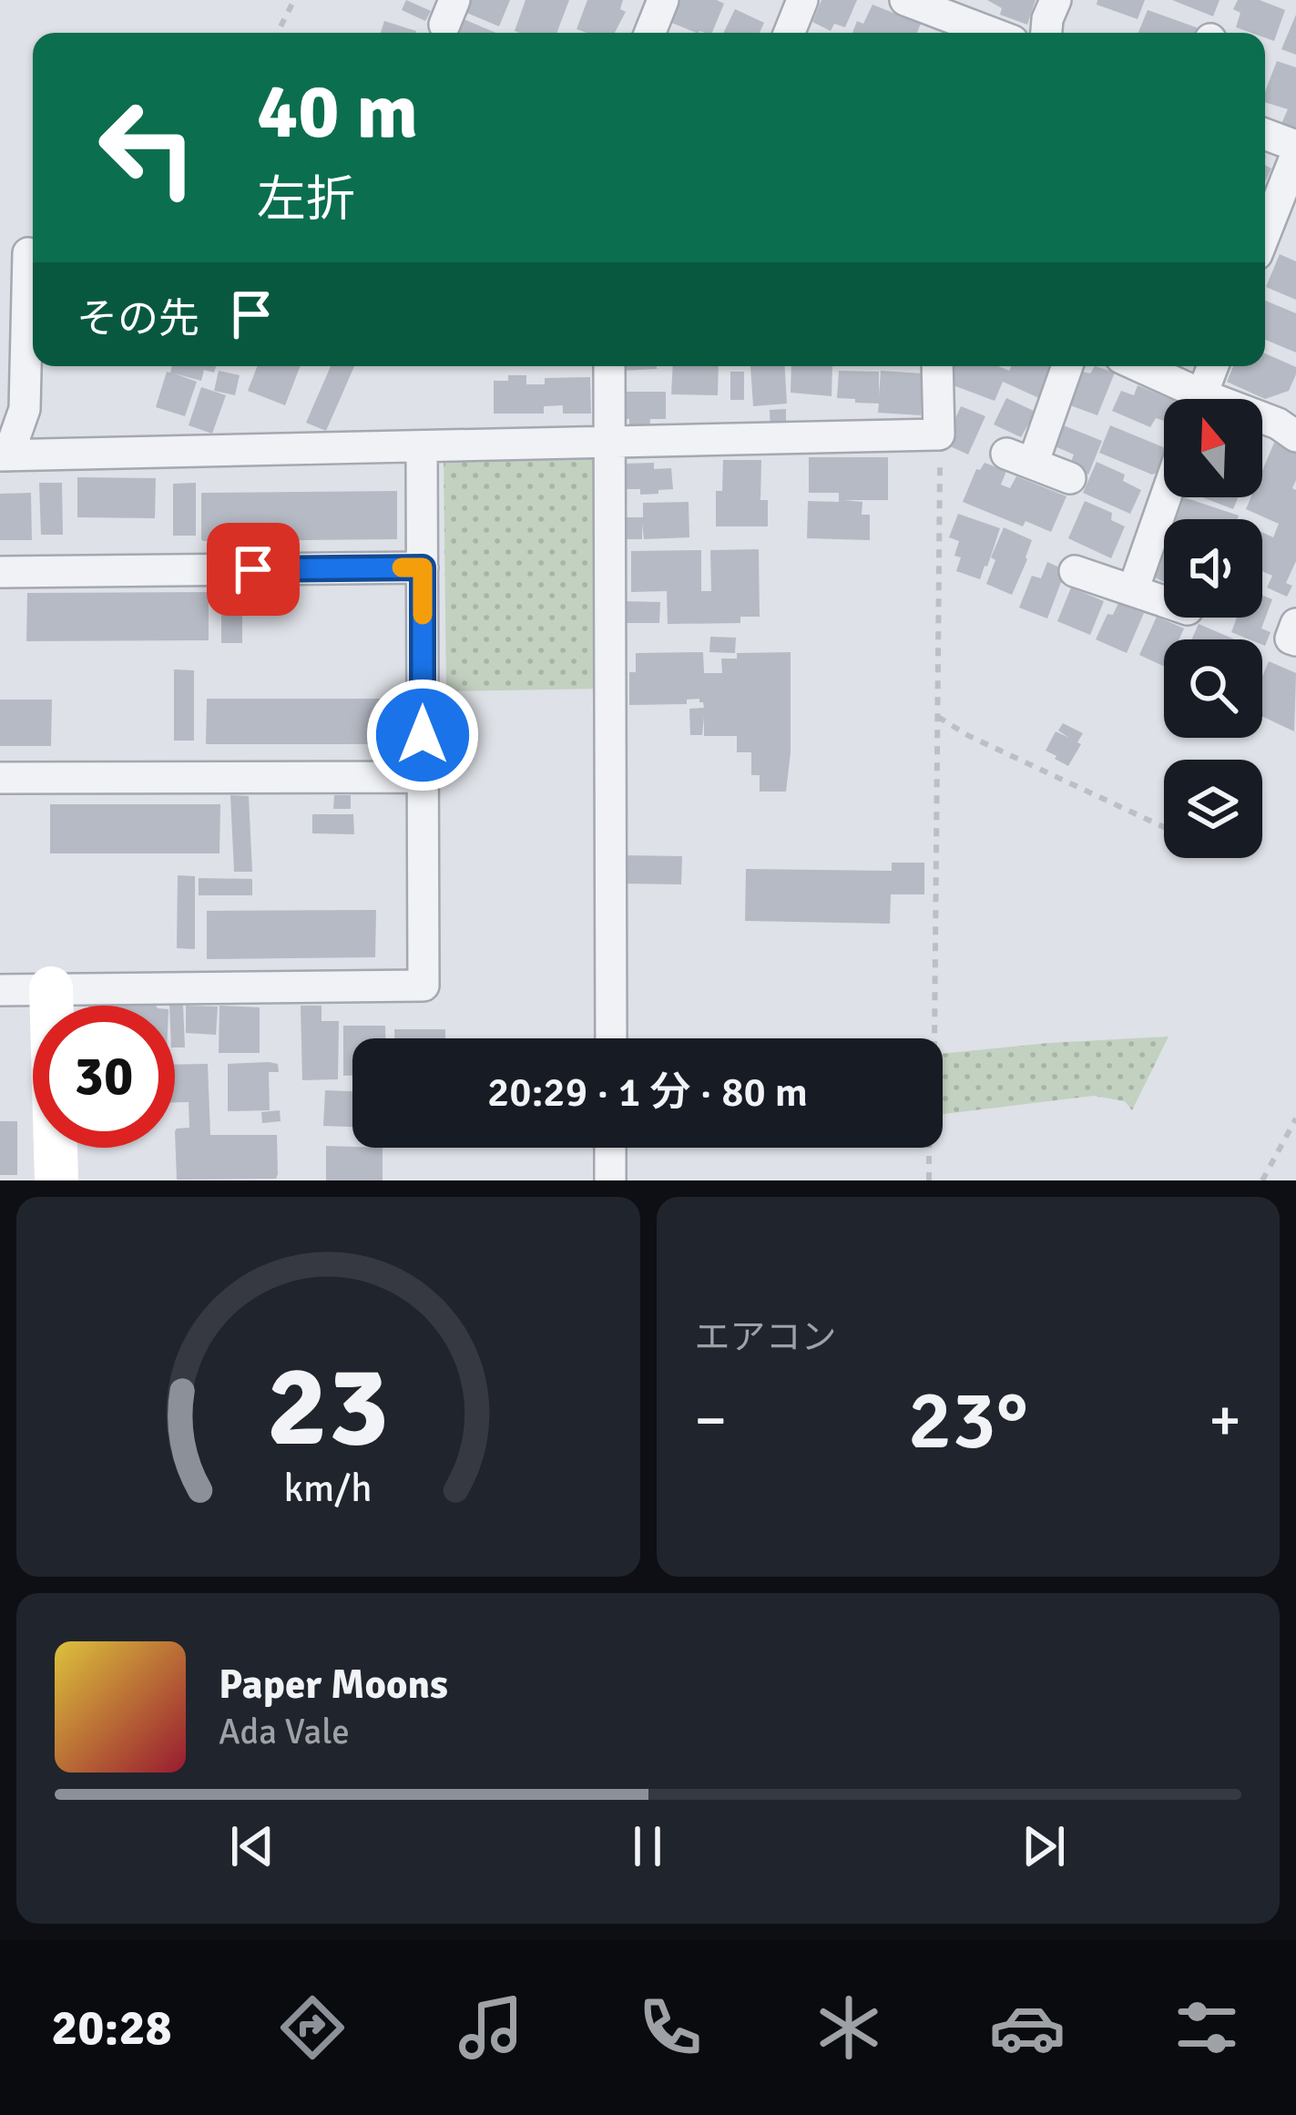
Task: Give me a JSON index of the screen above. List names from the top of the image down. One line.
{"north":"top","page":{"turn":["40 m","左折"],"then":"その先","limit":"30","trip":"20:29 · 1 分 · 80 m","tile":"エアコン","heat":["−","23°","+"],"song":["Paper Moons","Ada Vale"],"tabs":"20:28","gauge":["23","km/h"]}}
